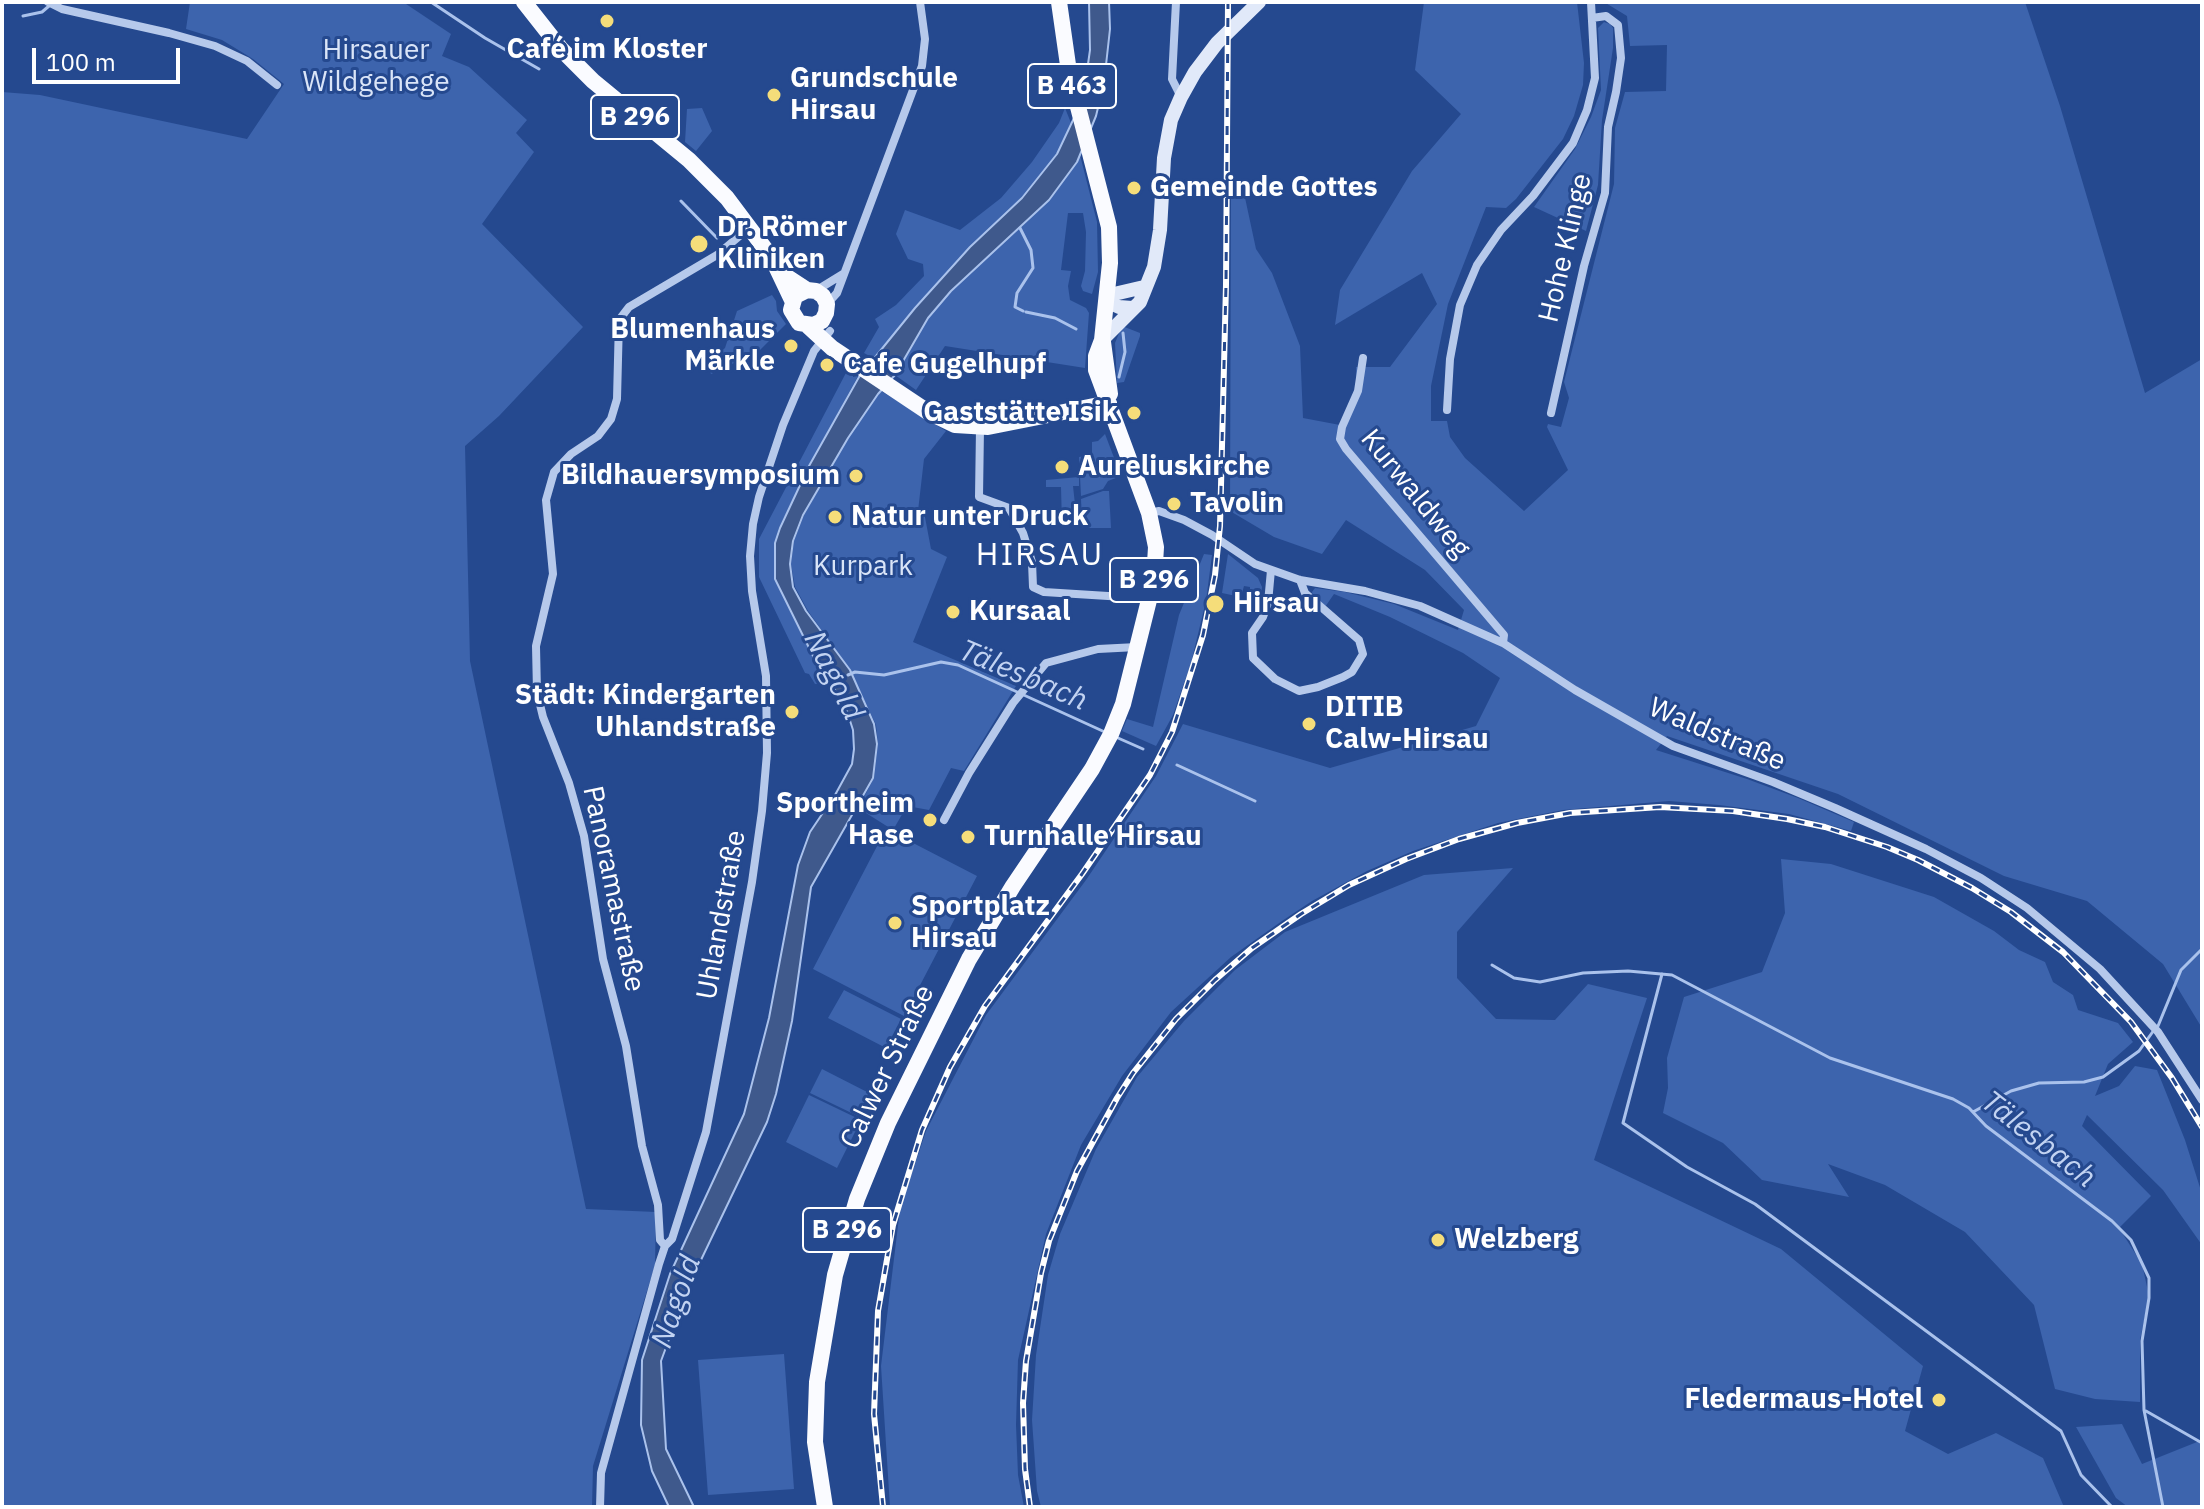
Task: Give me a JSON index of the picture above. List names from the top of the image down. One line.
{"streets":{"main road":["B 463","B 296","Calwer Straße"],"street":["Hohe Klinge","Kurwaldweg","Waldstraße","Panoramastraße","Uhlandstraße"]},"crossings":[["B 463","B 296"],["B 463","Calwer Straße"],["B 296","Panoramastraße"],["B 296","Uhlandstraße"],["B 296","Calwer Straße"],["Kurwaldweg","Waldstraße"],["Waldstraße","Calwer Straße"],["Panoramastraße","Uhlandstraße"]],"districts":["HIRSAU"],"water":["Nagold","Tälesbach"],"parks":["Hirsauer Wildgehege","Kurpark"],"places":["Café im Kloster","Grundschule Hirsau","Gemeinde Gottes","Dr. Römer Kliniken","Blumenhaus Märkle","Cafe Gugelhupf","Gaststätte Isik","Aureliuskirche","Bildhauersymposium","Tavolin","Natur unter Druck","Hirsau","Kursaal","Städt: Kindergarten Uhlandstraße","DITIB Calw-Hirsau","Sportheim Hase","Turnhalle Hirsau","Sportplatz Hirsau","Welzberg","Fledermaus-Hotel"],"scale_bar":"100 m"}
